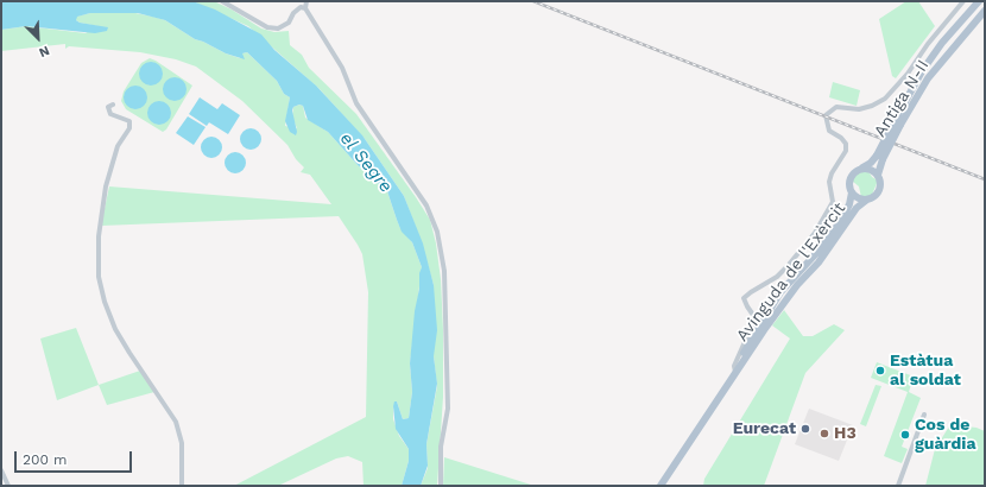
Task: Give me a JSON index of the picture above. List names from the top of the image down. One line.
{"streets":{"main road":["Antiga N-II","Avinguda de l'Exèrcit"]},"water":["el Segre"],"places":["Estàtua al soldat","Eurecat","H3","Cos de guàrdia"],"scale_bar":"200 m","north":"bottom right"}
